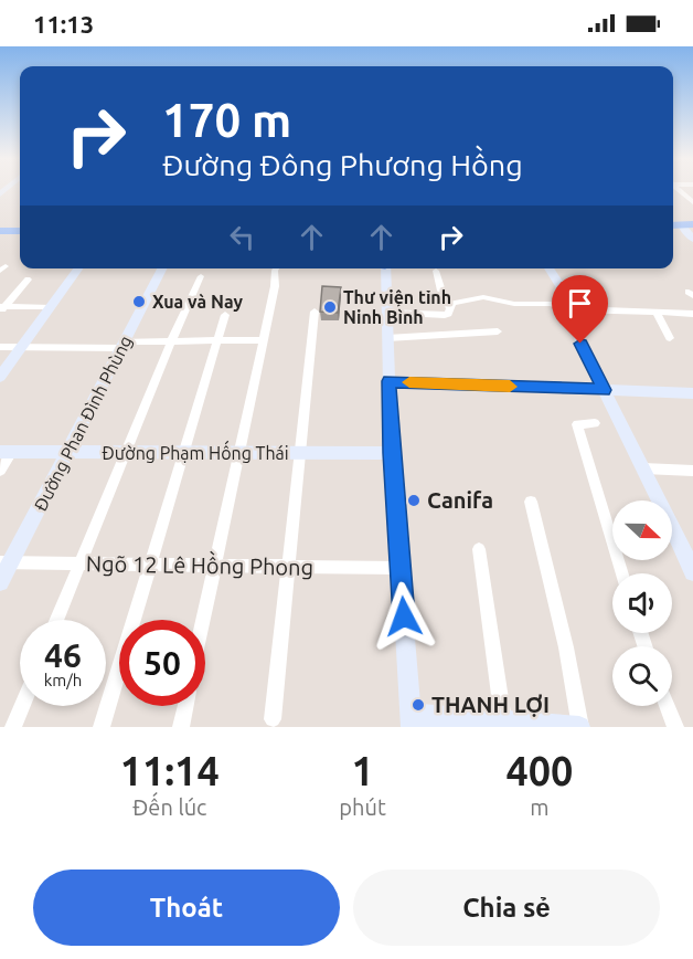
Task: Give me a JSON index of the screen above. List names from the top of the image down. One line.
{"streets":{"street":["Đường Phan Đình Phùng","Đường Phạm Hống Thái","Ngõ 12 Lê Hồng Phong"]},"crossings":[["Đường Phan Đình Phùng","Đường Phạm Hống Thái"],["Đường Phan Đình Phùng","Ngõ 12 Lê Hồng Phong"]],"places":["Xua và Nay","Thư viện tỉnh Ninh Bình","Canifa","THANH LỢI"],"north":"right","page":{"status":"11:13","turn":["170 m","Đường Đông Phương Hồng"],"speed":"46 km/h","limit":"50","eta":["11:14","Đến lúc","1","phút","400","m"],"buttons":["Thoát","Chia sẻ"]}}
